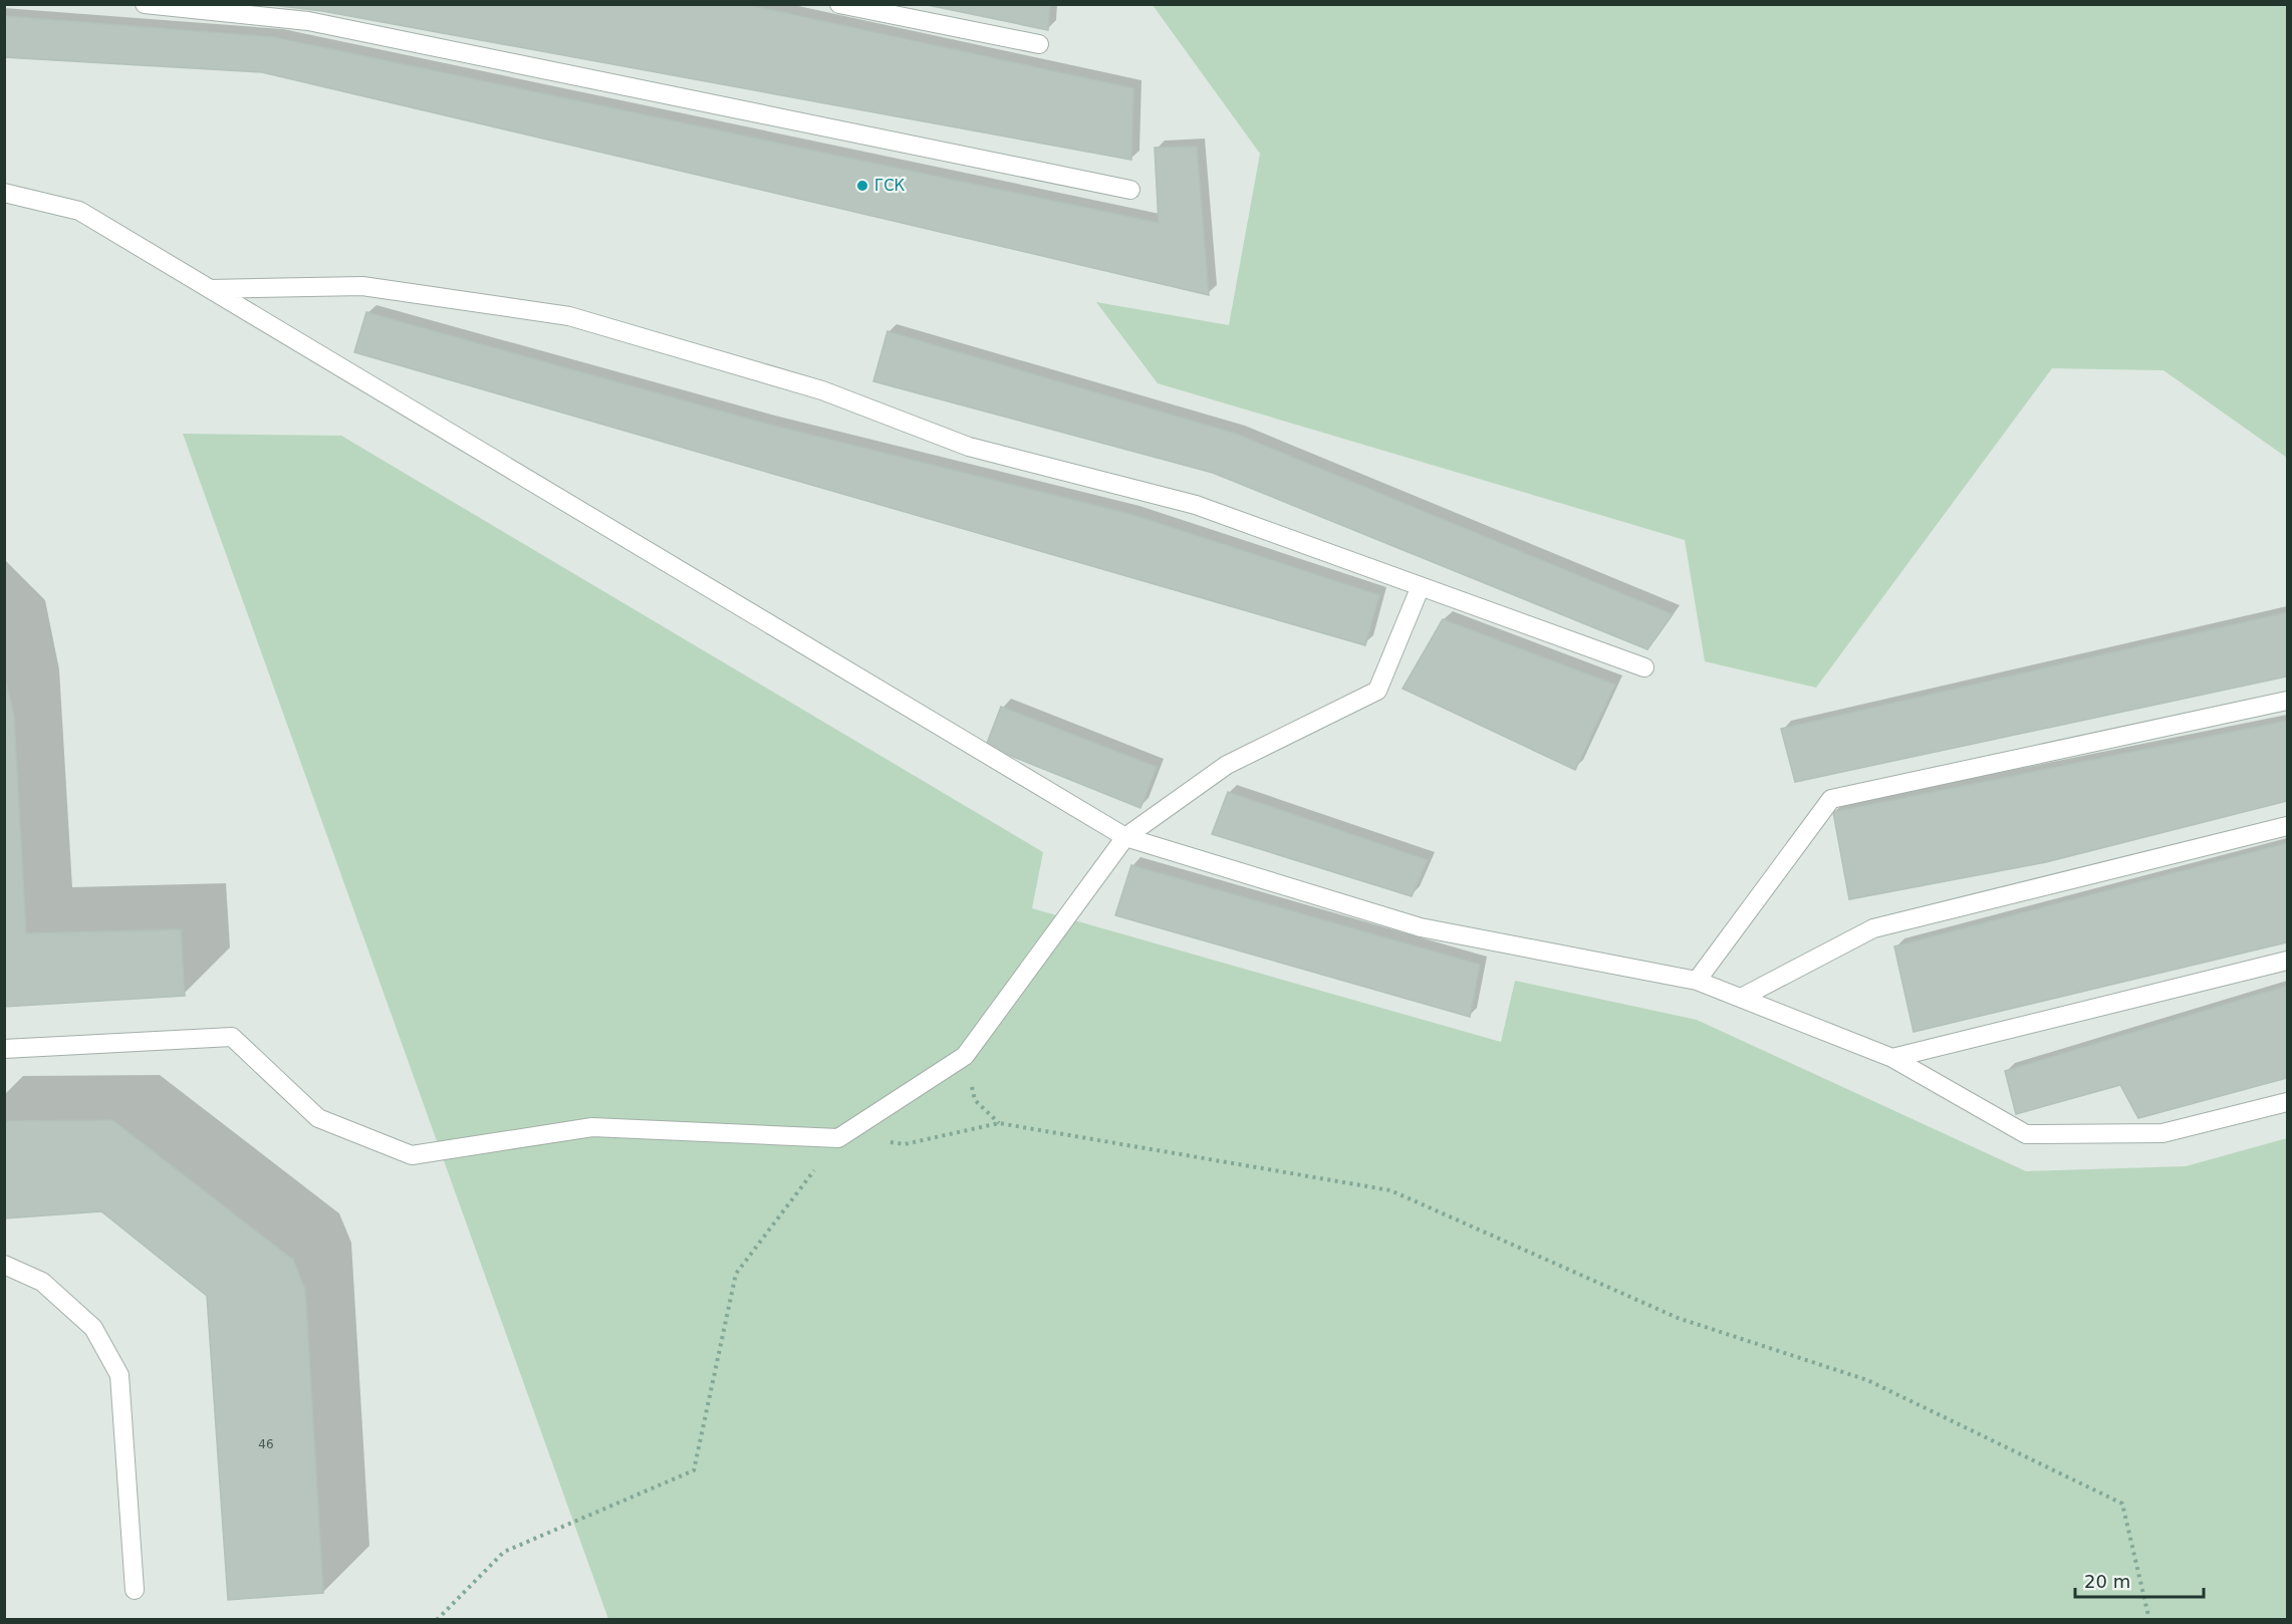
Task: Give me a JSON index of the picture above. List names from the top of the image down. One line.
{"places":["ГСК"],"house_numbers":["46"],"scale_bar":"20 m"}
